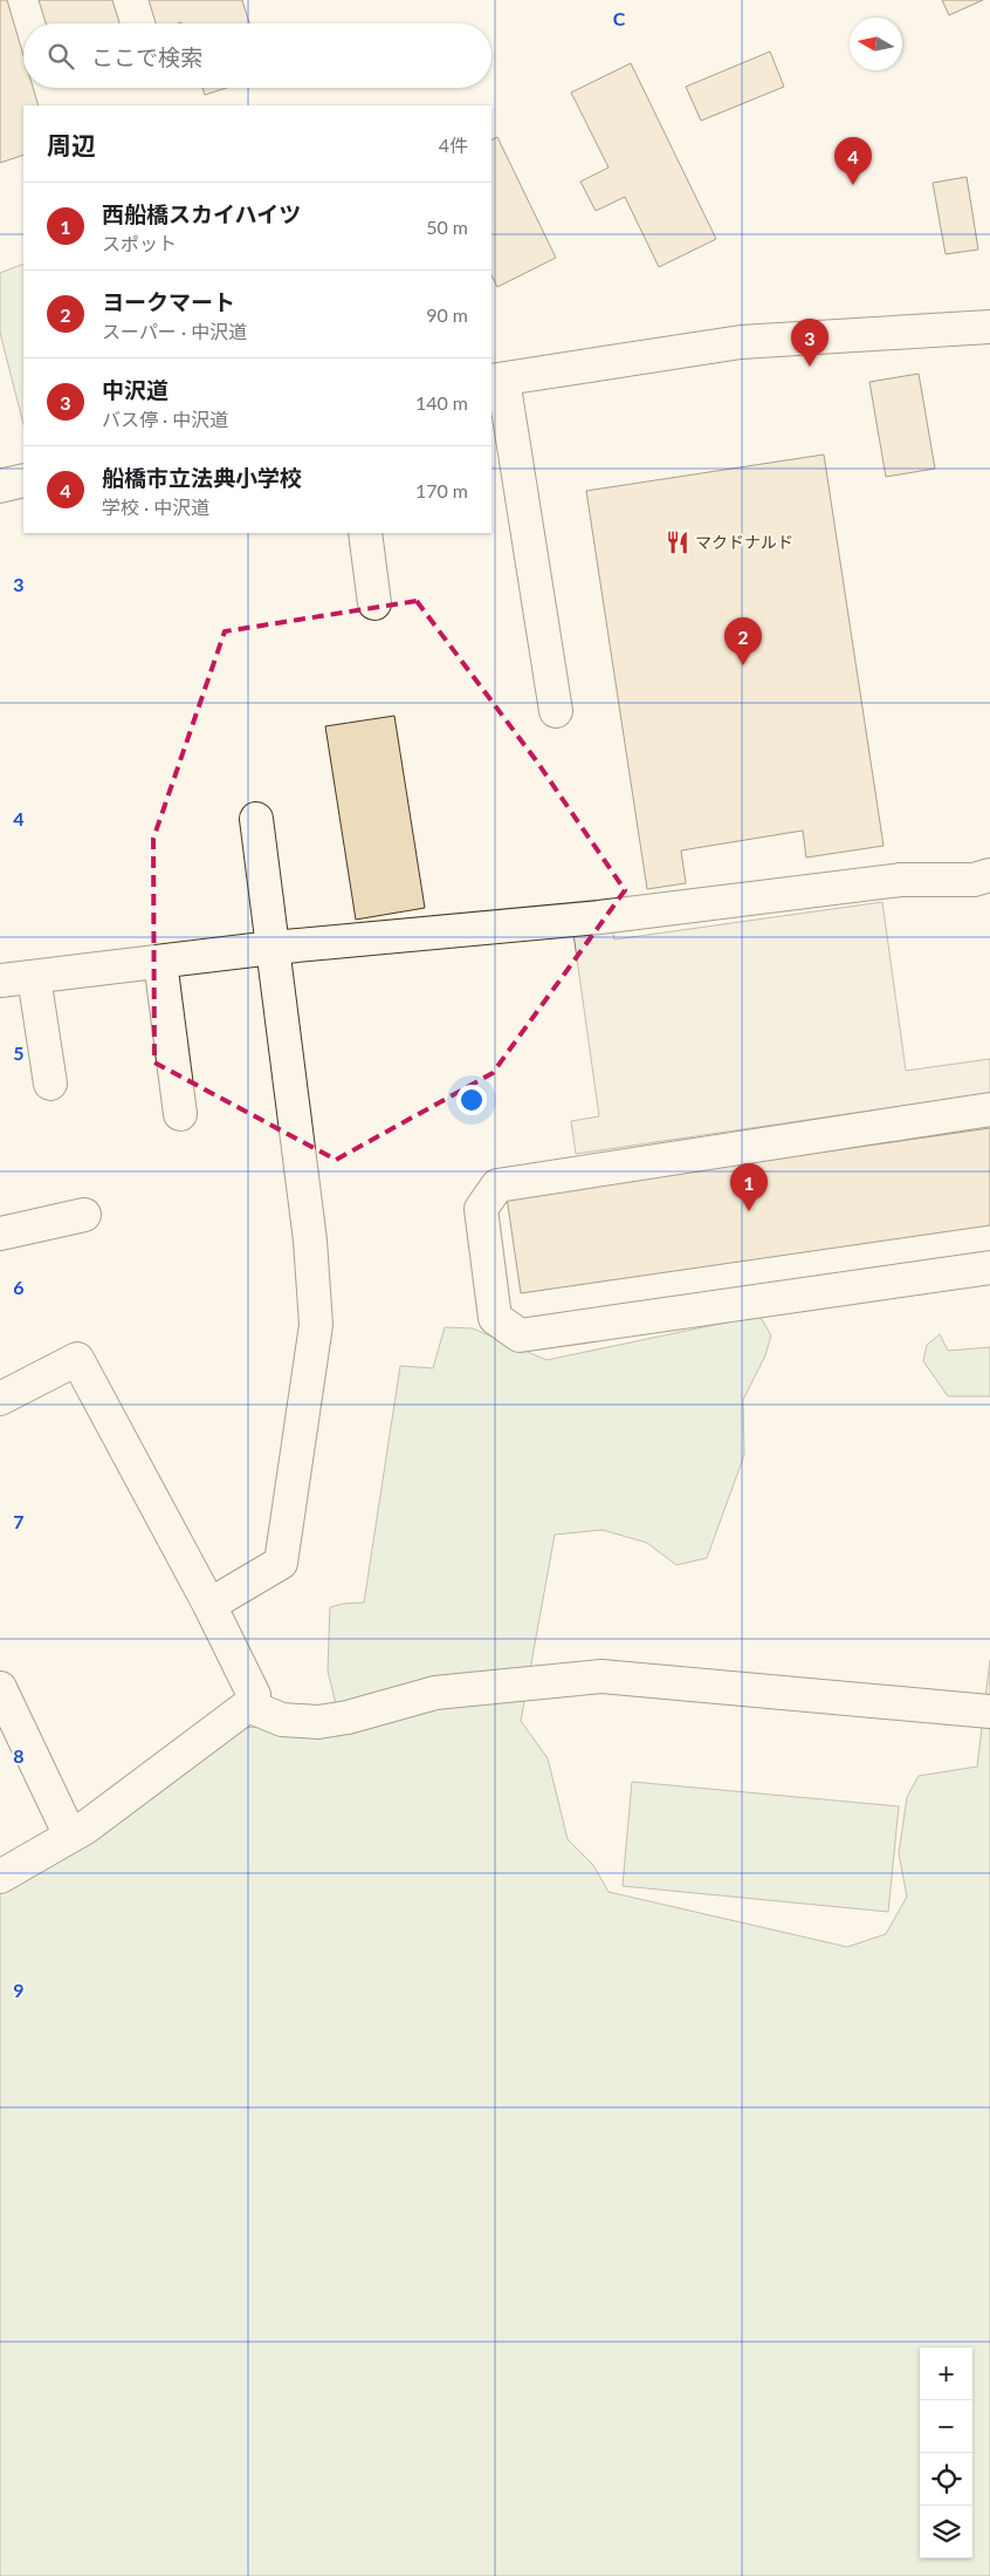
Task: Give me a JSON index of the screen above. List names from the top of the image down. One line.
{"places":{"restaurant":["マクドナルド"]},"north":"left","page":{"search":"ここで検索","heading":["周辺","4件"],"pins":["4","3","2","1"],"list":[{"mark":"1","name":"西船橋スカイハイツ","note":"スポット","value":"50 m"},{"mark":"2","name":"ヨークマート","note":"スーパー · 中沢道","value":"90 m"},{"mark":"3","name":"中沢道","note":"バス停 · 中沢道","value":"140 m"},{"mark":"4","name":"船橋市立法典小学校","note":"学校 · 中沢道","value":"170 m"}],"map_buttons":["+","−"]},"grid":{"columns":["C"],"rows":["3","4","5","6","7","8","9"]}}
